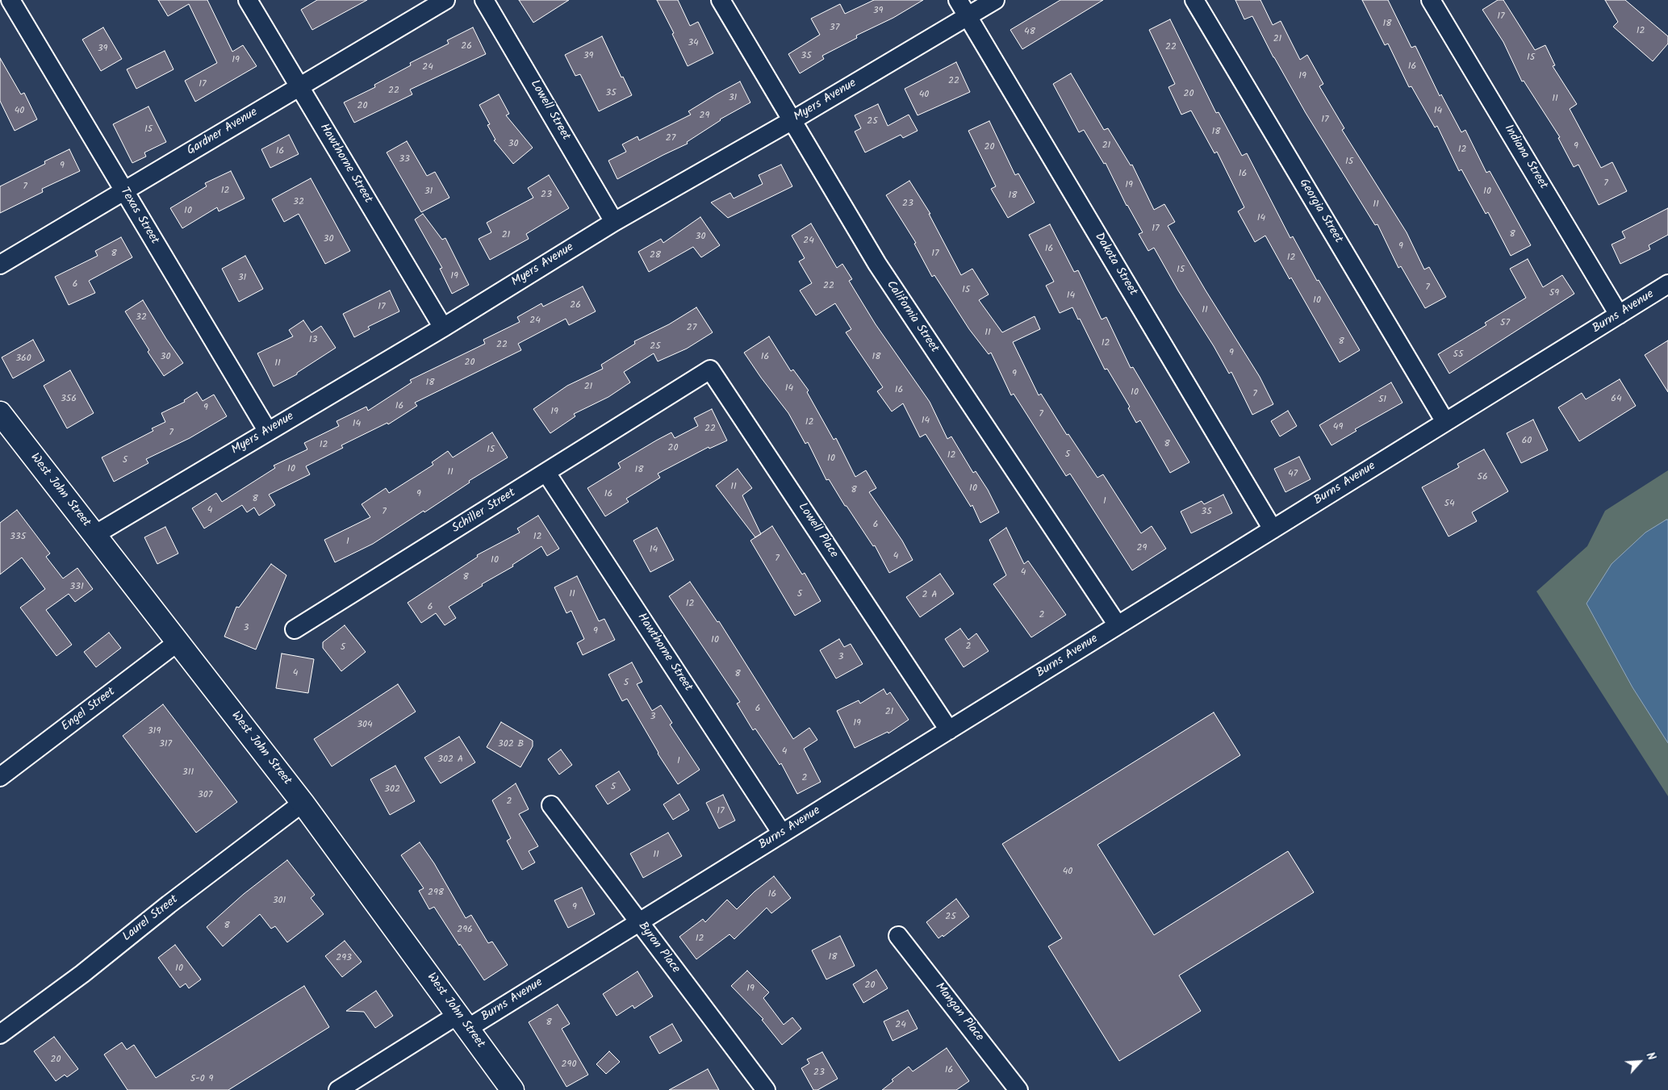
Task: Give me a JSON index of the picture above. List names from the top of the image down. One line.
{"streets":{"main road":["West John Street"],"street":["Myers Avenue","Lowell Street","Gardner Avenue","Indiana Street","Hawthorne Street","Georgia Street","Texas Street","Dakota Street","Burns Avenue","California Street","Schiller Street","Lowell Place","Engel Street","Laurel Street","Byron Place","Mangan Place"]},"crossings":[["Myers Avenue","Lowell Street"],["Myers Avenue","Hawthorne Street"],["Myers Avenue","Texas Street"],["Myers Avenue","Dakota Street"],["Myers Avenue","California Street"],["Myers Avenue","West John Street"],["Gardner Avenue","Hawthorne Street"],["Gardner Avenue","Texas Street"],["Indiana Street","Burns Avenue"],["Hawthorne Street","Burns Avenue"],["Hawthorne Street","Schiller Street"],["Georgia Street","Burns Avenue"],["Dakota Street","Burns Avenue"],["Burns Avenue","California Street"],["Burns Avenue","West John Street"],["Burns Avenue","Lowell Place"],["Burns Avenue","Byron Place"],["West John Street","Engel Street"],["West John Street","Laurel Street"],["Schiller Street","Lowell Place"]],"house_numbers":["39","17","18","37","12","48","21","34","26","22","39","39","35","15","19","16","24","19","22","17","22","35","20","40","31","11","20","40","14","29","17","25","15","18","27","30","21","9","20","12","16","33","15","9","16","7","19","7","12","31","10","23","18","32","23","11","10","14","17","8","21","30","30","24","9","16","8","17","28","12","15","19","31","6","22","7","15","59","14","10","26","17","11","32","24","57","27","11","13","8","12","22","25","9","55","30","16","18","360","20","11","9","18","21","14","16","10","7","356","64","51","16","9","19","7","14","12","14","49","22","7","60","8","12","20","15","5","12","10","5","10","18","11","47","56","11","10","8","9","16","8","1","54","4","7","35","6","335","12","1","29","14","4","7","10","4","8","331","11","5","2 A","12","6","2","3","9","10","2","5","3","4","8","5","6","21","3","19","304","319","317","302 B","4","302 A","1","311","2","5","302","307","2","17","11","40","298","16","301","9","25","8","296","12","18","293","10","20","19","8","24","20","290","16","23","5-0 9"],"north":"top right"}
